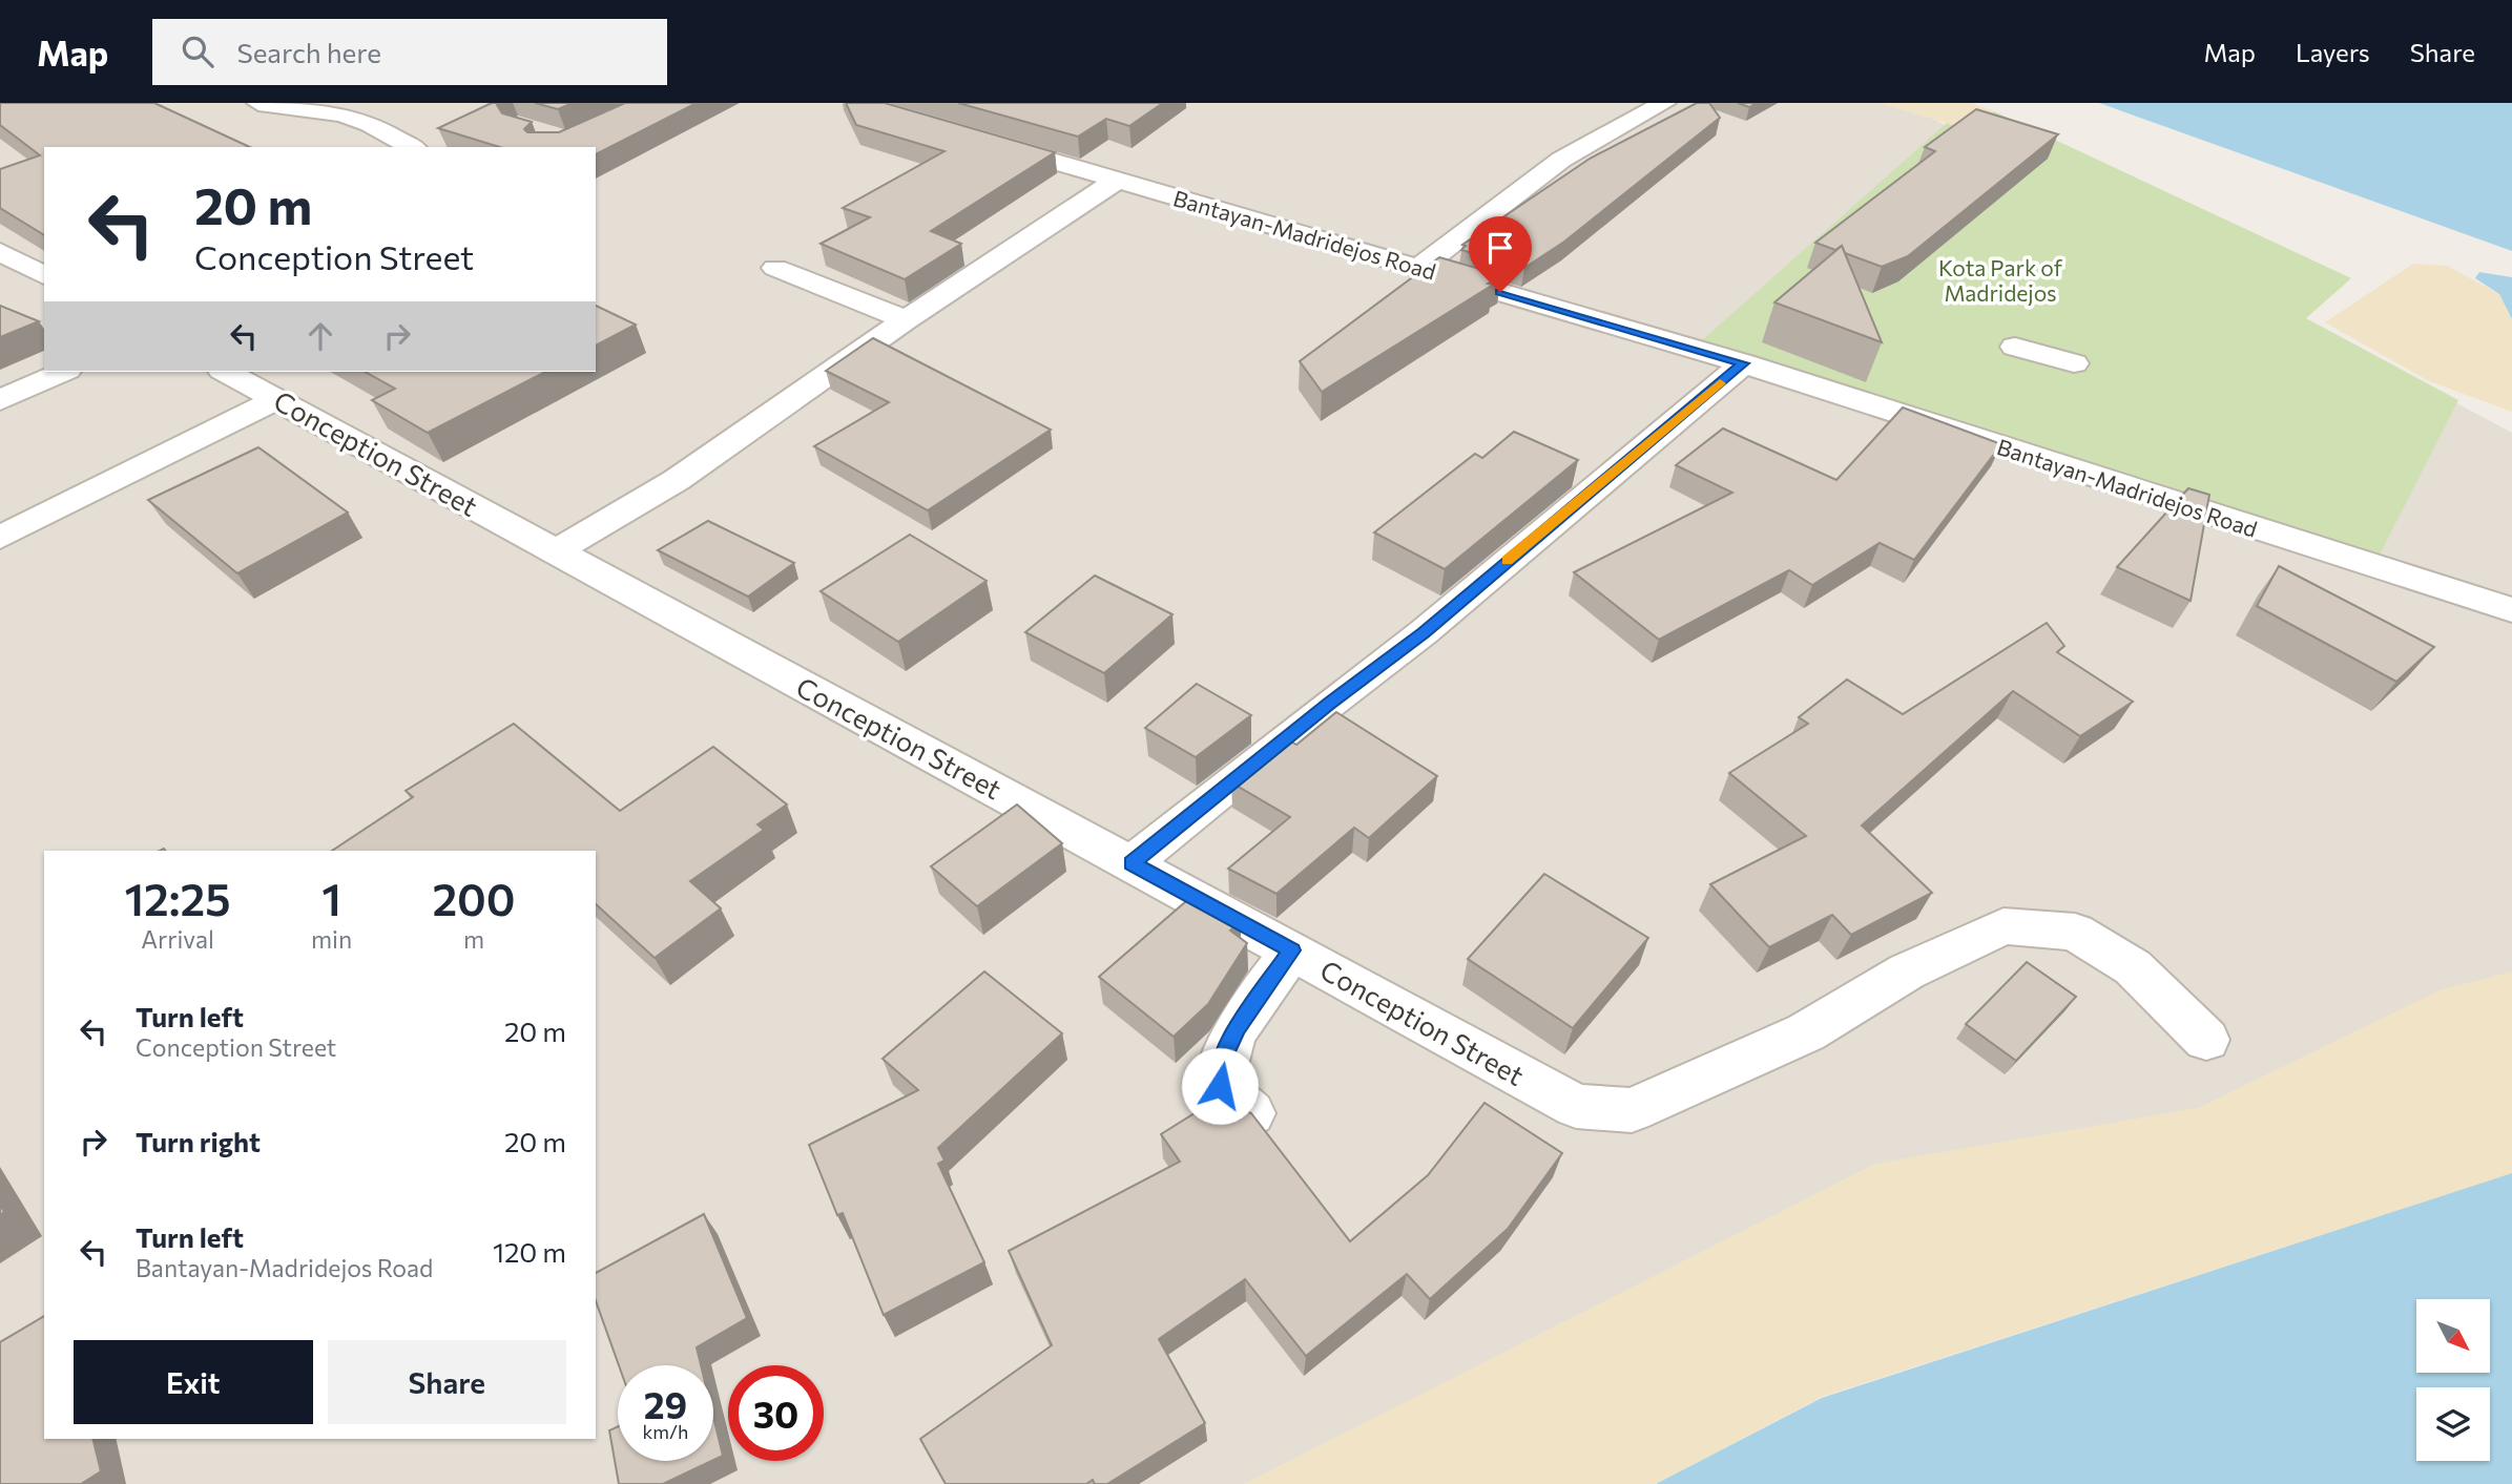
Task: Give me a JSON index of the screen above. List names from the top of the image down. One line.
{"streets":{"street":["Bantayan-Madridejos Road","Conception Street"]},"parks":["Kota Park of Madridejos"],"north":"bottom right","page":{"header":"Map","search":"Search here","nav":["Map","Layers","Share"],"turn":["20 m","Conception Street"],"eta":["12:25","Arrival","1","min","200","m"],"list":[{"name":"Turn left","note":"Conception Street","value":"20 m"},{"name":"Turn right","value":"20 m"},{"name":"Turn left","note":"Bantayan-Madridejos Road","value":"120 m"}],"buttons":["Exit","Share"],"speed":"29 km/h","limit":"30"}}
